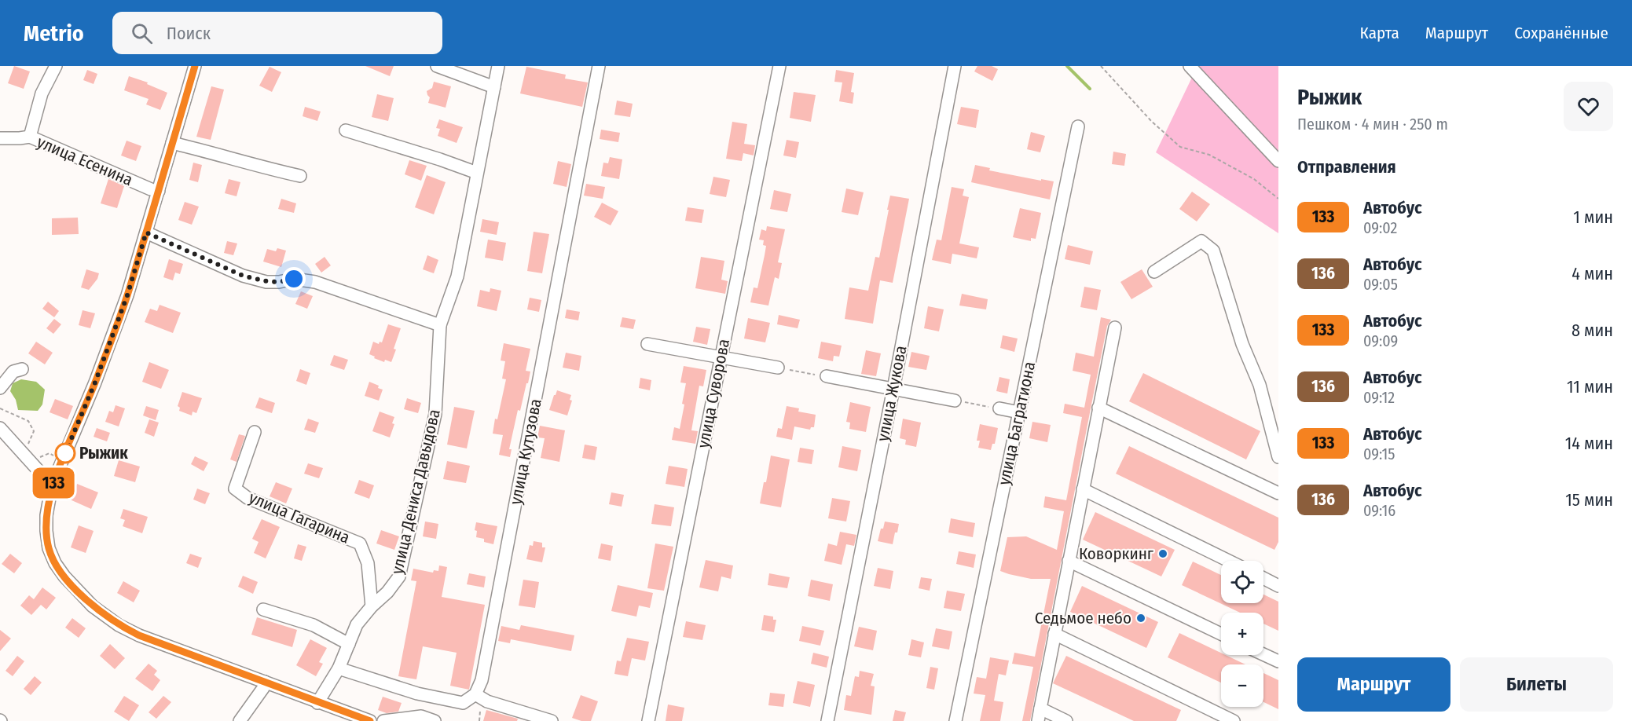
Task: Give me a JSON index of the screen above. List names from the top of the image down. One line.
{"streets":{"street":["улица Есенина","улица Суворова","улица Жукова","улица Багратиона","улица Кутузова","улица Дениса Давыдова","улица Гагарина"]},"crossings":[["улица Дениса Давыдова","улица Гагарина"]],"places":["Рыжик","Коворкинг","Седьмое небо"],"lines":["bus line 133"],"page":{"header":"Metrio","search":"Поиск","nav":["Карта","Маршрут","Сохранённые"],"on_map":"133","heading":[["Рыжик","Пешком · 4 мин · 250 m"],"Отправления"],"list":[{"mark":"133","name":"Автобус","note":"09:02","value":"1 мин"},{"mark":"136","name":"Автобус","note":"09:05","value":"4 мин"},{"mark":"133","name":"Автобус","note":"09:09","value":"8 мин"},{"mark":"136","name":"Автобус","note":"09:12","value":"11 мин"},{"mark":"133","name":"Автобус","note":"09:15","value":"14 мин"},{"mark":"136","name":"Автобус","note":"09:16","value":"15 мин"}],"map_buttons":["+","−"],"buttons":["Маршрут","Билеты"]}}
